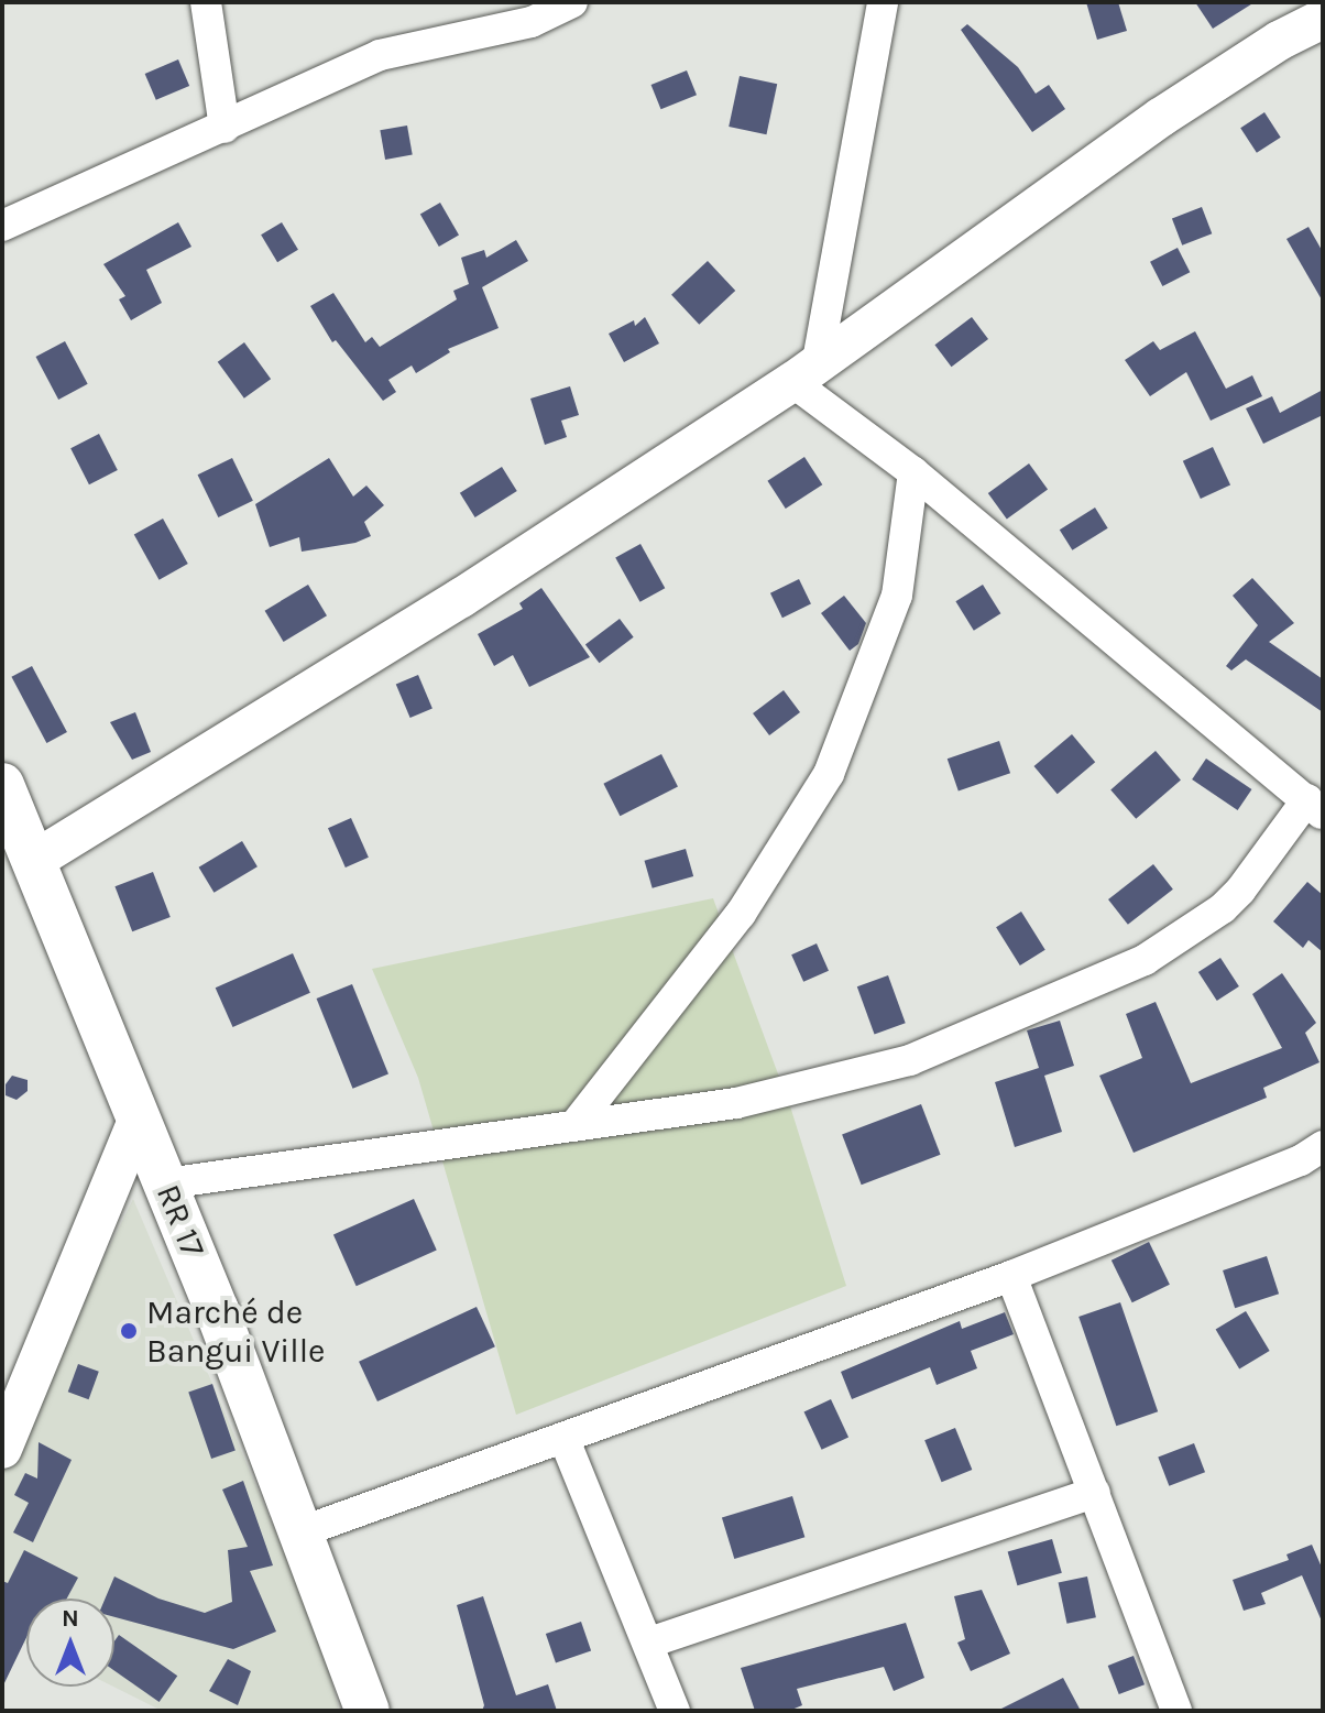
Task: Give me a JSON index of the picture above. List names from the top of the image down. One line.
{"streets":{"main road":["RR 17"]},"places":["Marché de Bangui Ville"],"north":"top"}
